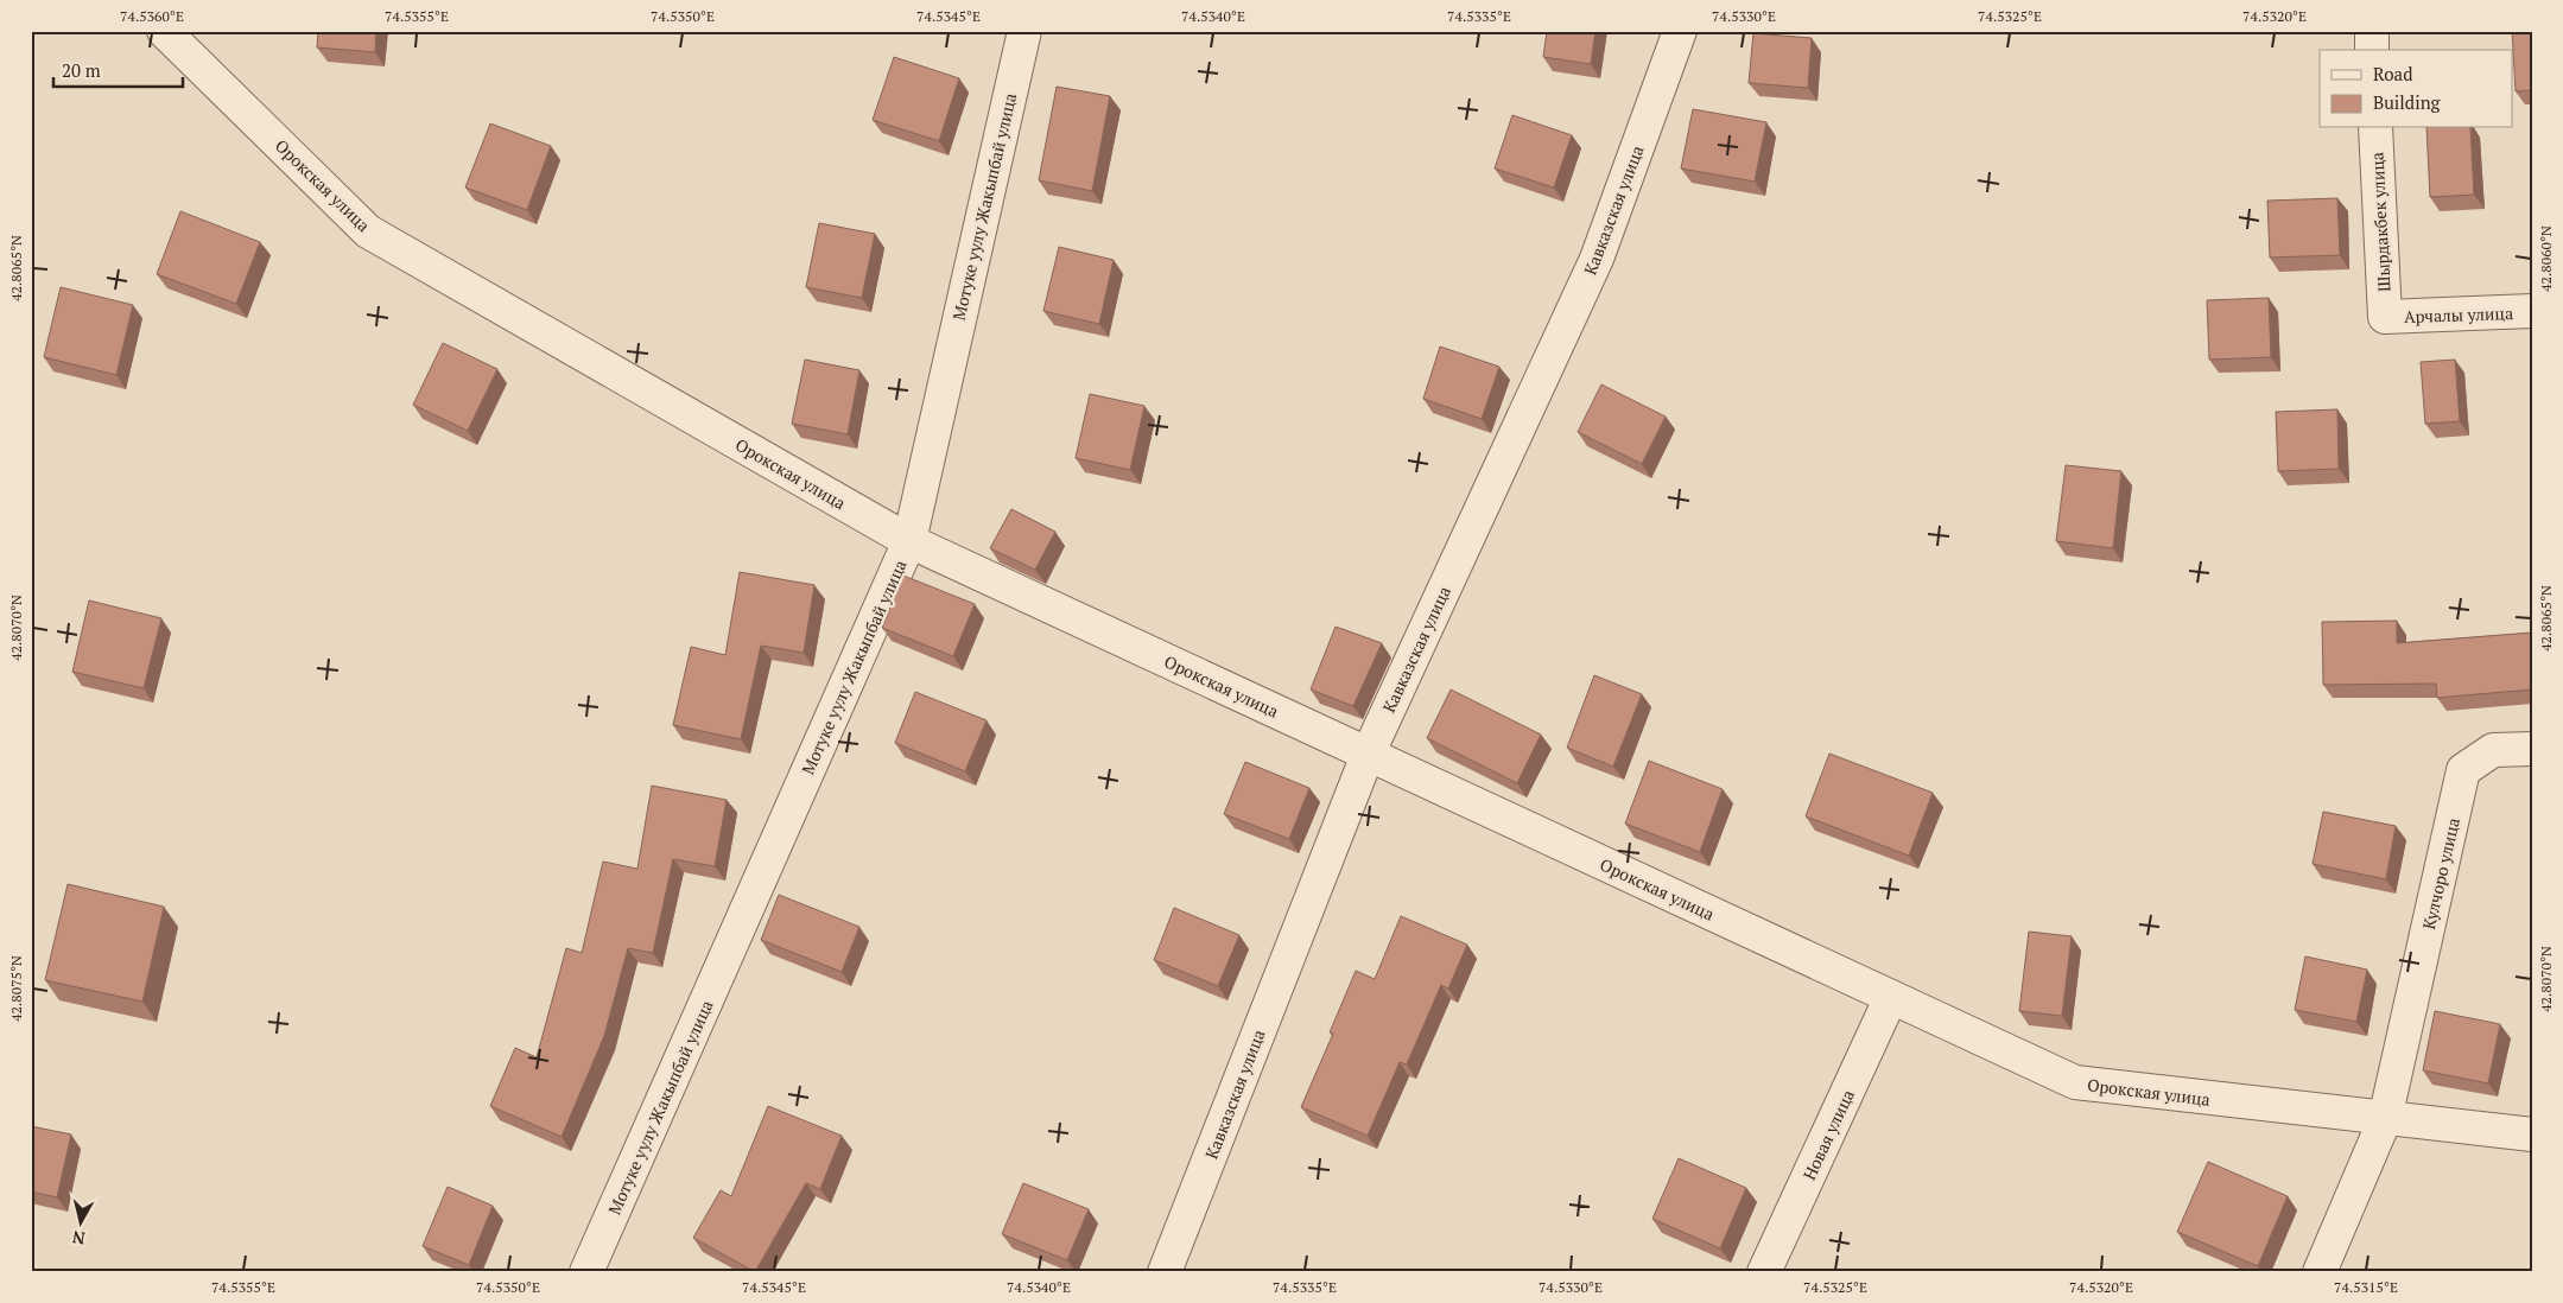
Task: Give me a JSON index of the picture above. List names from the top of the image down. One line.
{"streets":{"street":["Орокская улица","Мотуке уулу Жакыпбай улица","Кавказская улица","Шырдакбек улица","Арчалы улица","Кулчоро улица","Новая улица"]},"crossings":[["Орокская улица","Мотуке уулу Жакыпбай улица"],["Орокская улица","Кавказская улица"],["Орокская улица","Кулчоро улица"],["Орокская улица","Новая улица"],["Шырдакбек улица","Арчалы улица"]],"legend":["Road","Building"],"scale_bar":"20 m","north":"bottom","coordinates":["74.5360°E","74.5355°E","74.5350°E","74.5345°E","74.5340°E","74.5335°E","74.5330°E","74.5325°E","74.5320°E","42.8060°N","42.8065°N","42.8070°N","42.8075°N","74.5315°E"]}
